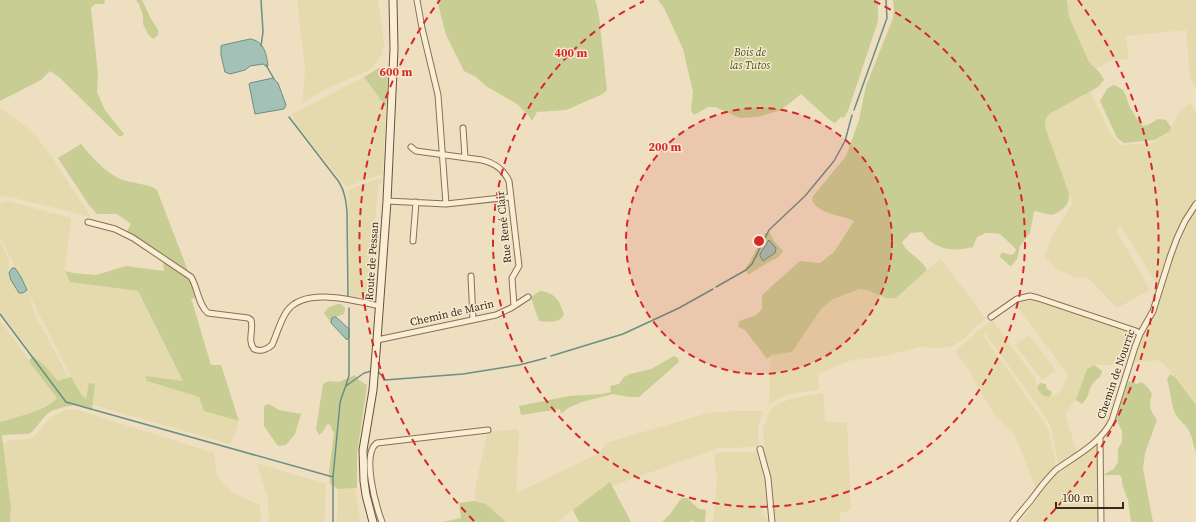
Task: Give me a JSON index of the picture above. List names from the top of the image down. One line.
{"streets":{"main road":["Route de Pessan"],"street":["Rue René Clair","Chemin de Marin","Chemin de Nourric"]},"crossings":[["Rue René Clair","Chemin de Marin"],["Route de Pessan","Chemin de Marin"]],"parks":["Bois de las Tutos"],"scale_bar":"100 m","rings":["400 m","600 m","200 m"]}
